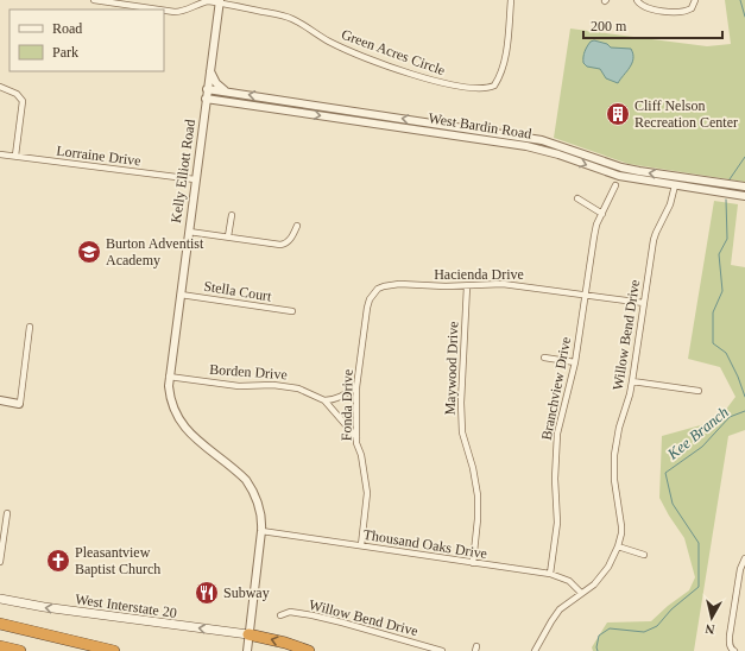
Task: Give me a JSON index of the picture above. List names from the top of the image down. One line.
{"streets":{"main road":["West Interstate 20"],"street":["Green Acres Circle","West Bardin Road","Lorraine Drive","Kelly Elliott Road","Hacienda Drive","Stella Court","Willow Bend Drive","Maywood Drive","Borden Drive","Branchview Drive","Fonda Drive","Thousand Oaks Drive"]},"crossings":[["Green Acres Circle","Kelly Elliott Road"],["West Bardin Road","Kelly Elliott Road"],["West Bardin Road","Willow Bend Drive"],["Lorraine Drive","Kelly Elliott Road"],["Kelly Elliott Road","Stella Court"],["Kelly Elliott Road","Borden Drive"],["Kelly Elliott Road","Thousand Oaks Drive"],["Kelly Elliott Road","West Interstate 20"],["Hacienda Drive","Willow Bend Drive"],["Hacienda Drive","Maywood Drive"],["Hacienda Drive","Branchview Drive"],["Hacienda Drive","Fonda Drive"],["Willow Bend Drive","Thousand Oaks Drive"],["Maywood Drive","Thousand Oaks Drive"],["Borden Drive","Fonda Drive"],["Branchview Drive","Thousand Oaks Drive"],["Fonda Drive","Thousand Oaks Drive"]],"one_way":["West Interstate 20"],"water":["Kee Branch"],"places":{"building":["Cliff Nelson Recreation Center"],"school or university":["Burton Adventist Academy"],"church":["Pleasantview Baptist Church"],"restaurant":["Subway"]},"legend":["Road","Park"],"scale_bar":"200 m","north":"bottom"}
